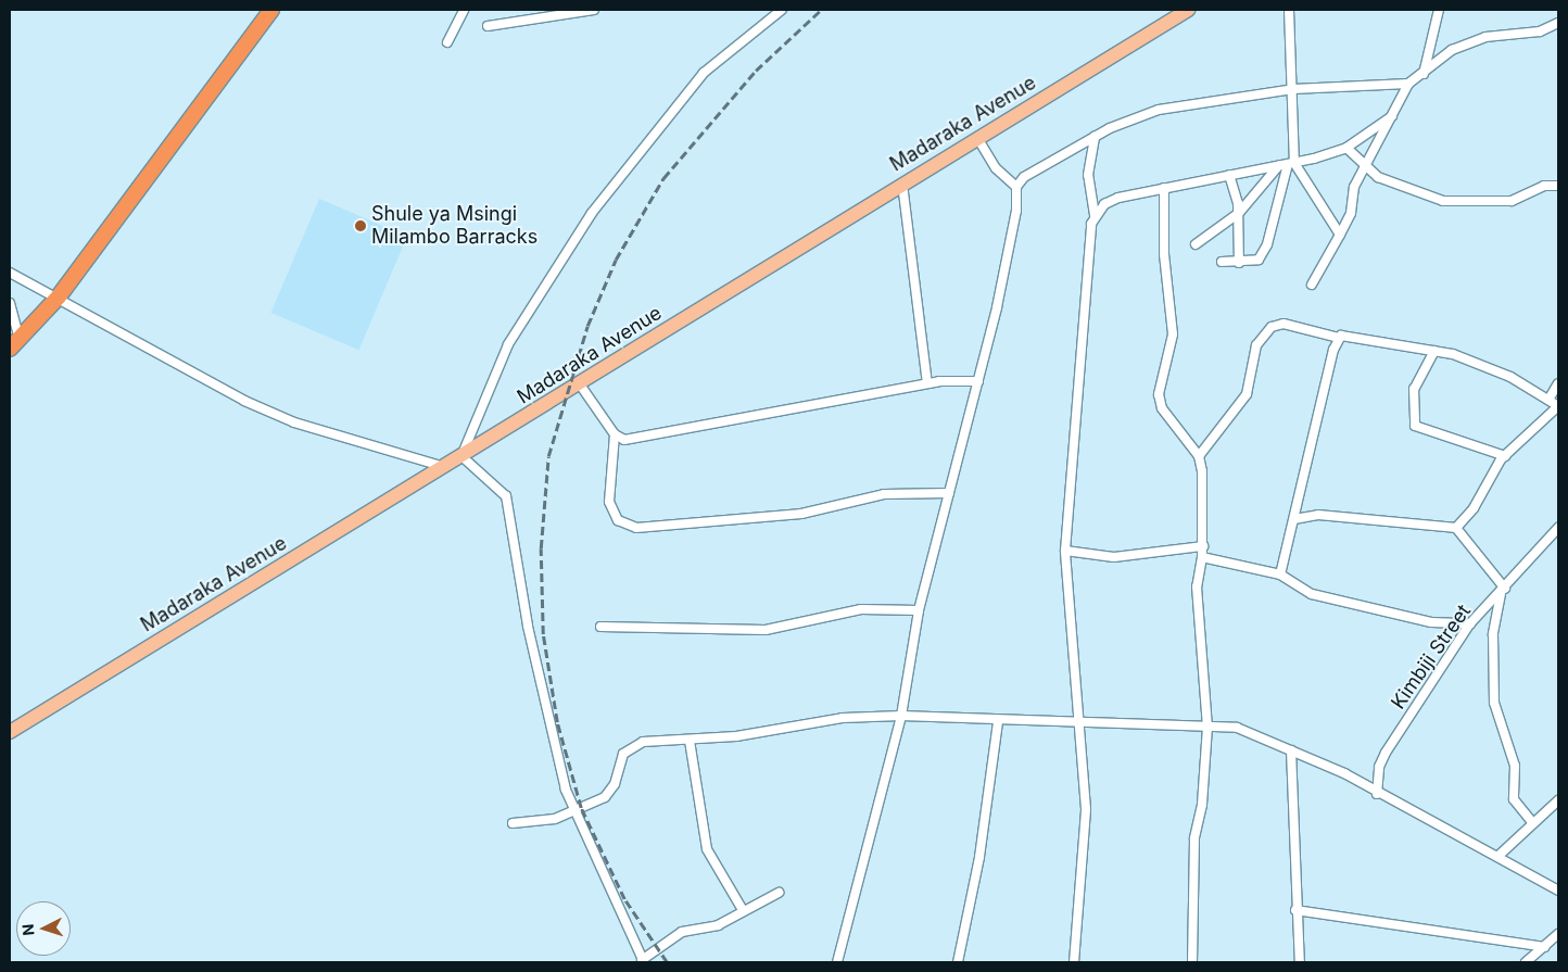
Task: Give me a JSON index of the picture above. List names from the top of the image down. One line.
{"streets":{"main road":["Madaraka Avenue"],"street":["Kimbiji Street"]},"places":["Shule ya Msingi Milambo Barracks"],"north":"left"}
